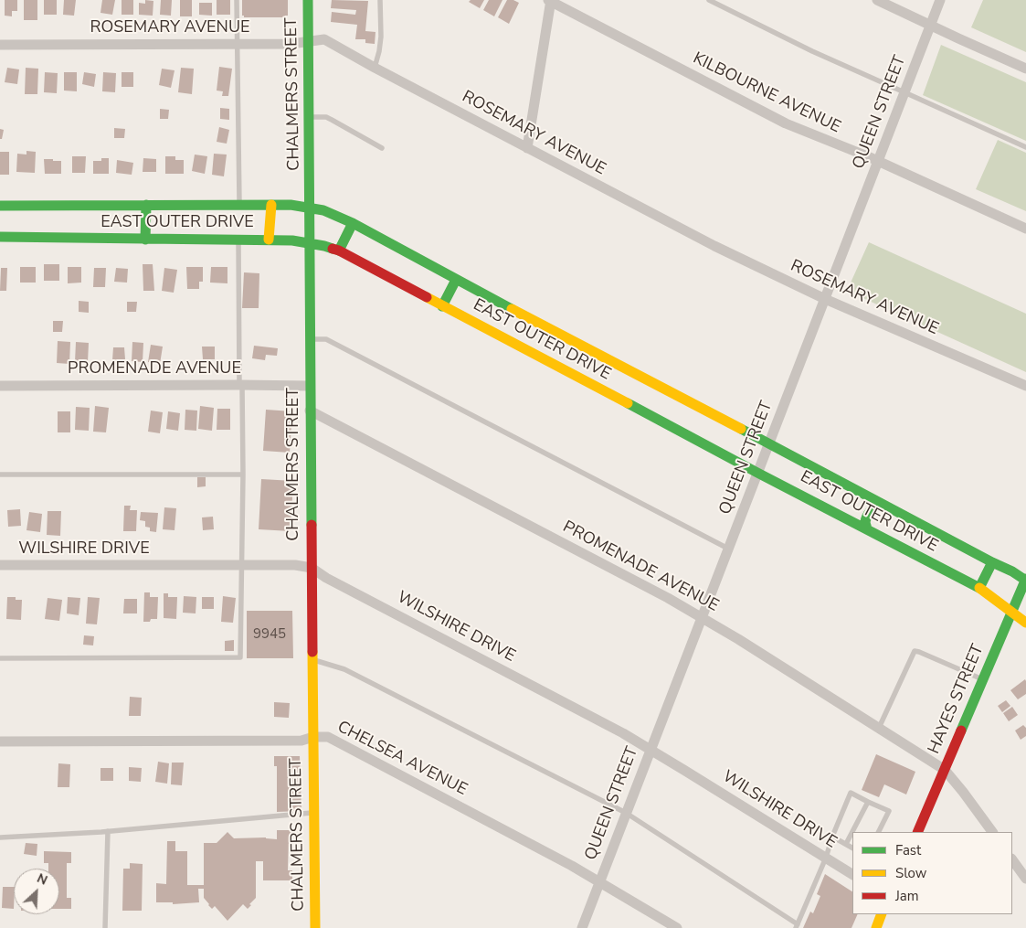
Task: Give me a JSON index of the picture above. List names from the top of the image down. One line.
{"streets":{"street":["ROSEMARY AVENUE","KILBOURNE AVENUE","CHALMERS STREET","QUEEN STREET","EAST OUTER DRIVE","PROMENADE AVENUE","WILSHIRE DRIVE","HAYES STREET","CHELSEA AVENUE"]},"crossings":[["ROSEMARY AVENUE","CHALMERS STREET"],["ROSEMARY AVENUE","QUEEN STREET"],["KILBOURNE AVENUE","QUEEN STREET"],["CHALMERS STREET","EAST OUTER DRIVE"],["CHALMERS STREET","PROMENADE AVENUE"],["CHALMERS STREET","WILSHIRE DRIVE"],["CHALMERS STREET","CHELSEA AVENUE"],["QUEEN STREET","EAST OUTER DRIVE"],["QUEEN STREET","PROMENADE AVENUE"],["QUEEN STREET","WILSHIRE DRIVE"],["QUEEN STREET","CHELSEA AVENUE"],["EAST OUTER DRIVE","HAYES STREET"],["PROMENADE AVENUE","HAYES STREET"]],"house_numbers":["9945"],"legend":["Fast","Slow","Jam"],"north":"top right"}
